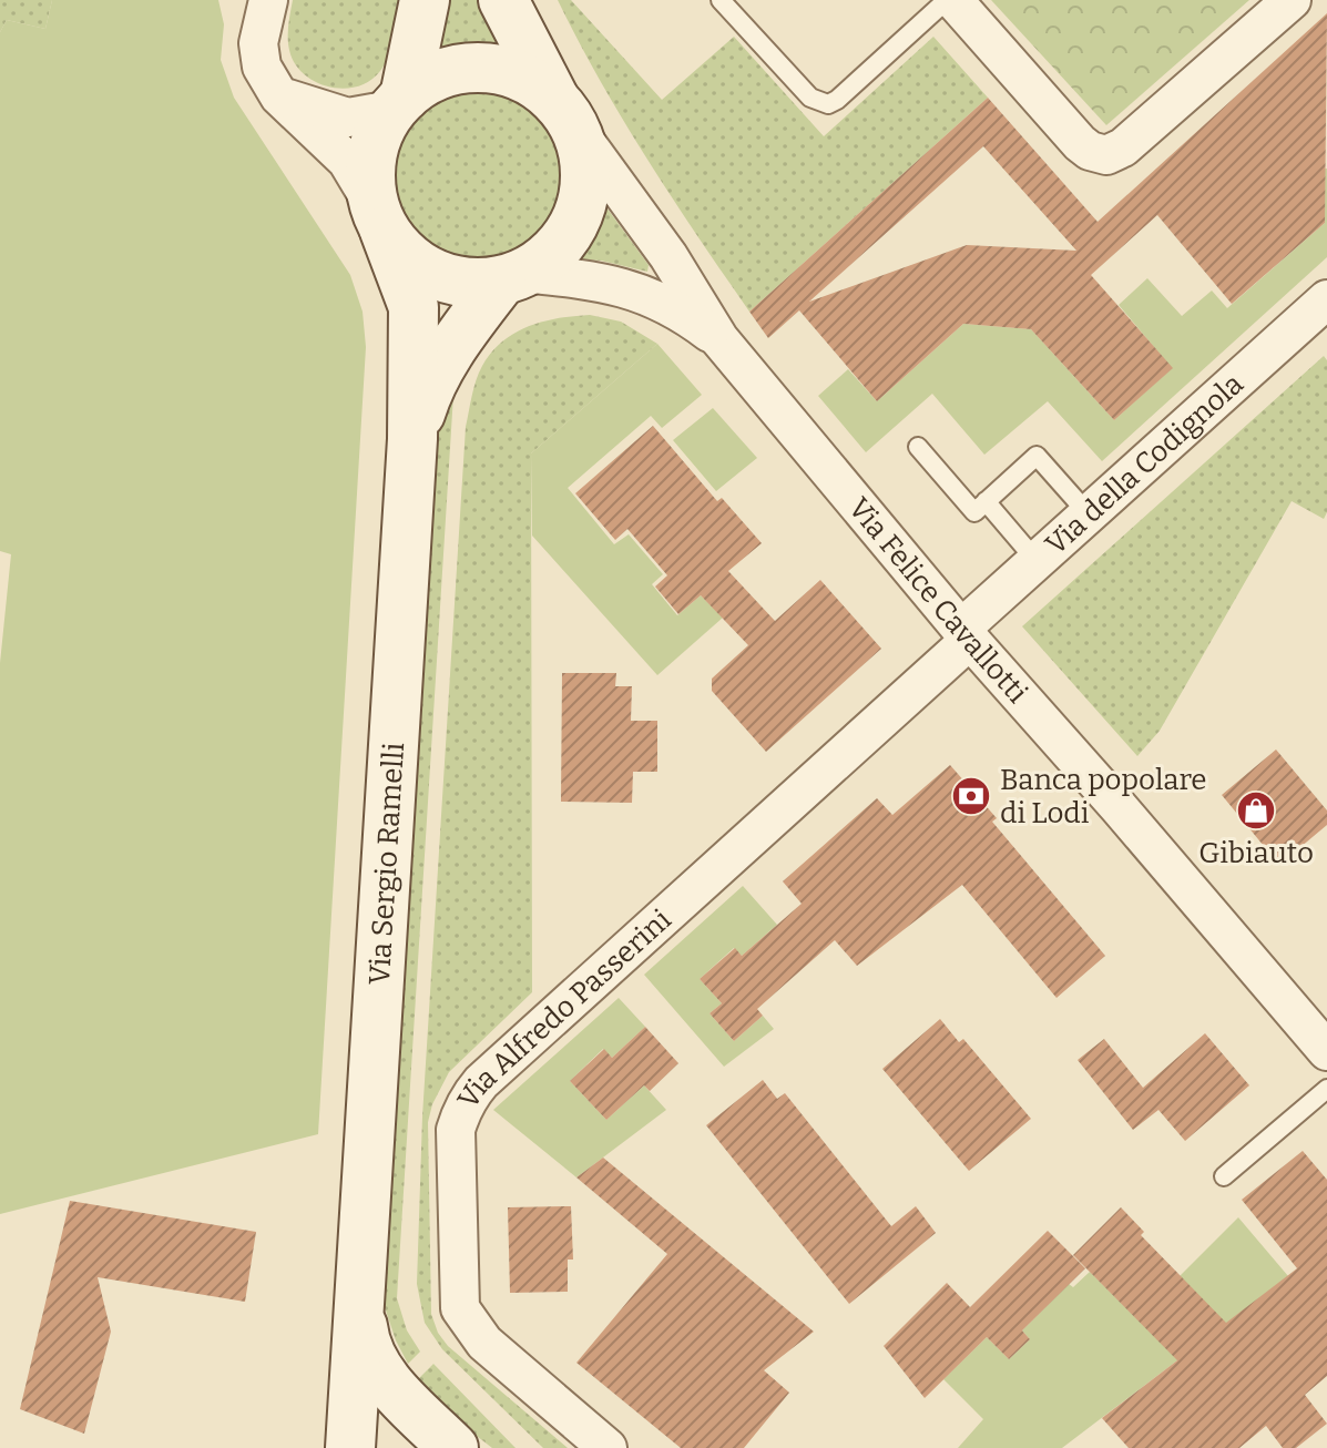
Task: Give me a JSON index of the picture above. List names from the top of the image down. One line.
{"streets":{"street":["Via della Codignola","Via Felice Cavallotti","Via Sergio Ramelli","Via Alfredo Passerini"]},"crossings":[["Via della Codignola","Via Felice Cavallotti"],["Via della Codignola","Via Alfredo Passerini"],["Via Felice Cavallotti","Via Sergio Ramelli"],["Via Felice Cavallotti","Via Alfredo Passerini"]],"places":{"bank":["Banca popolare di Lodi"],"shop":["Gibiauto"]}}
